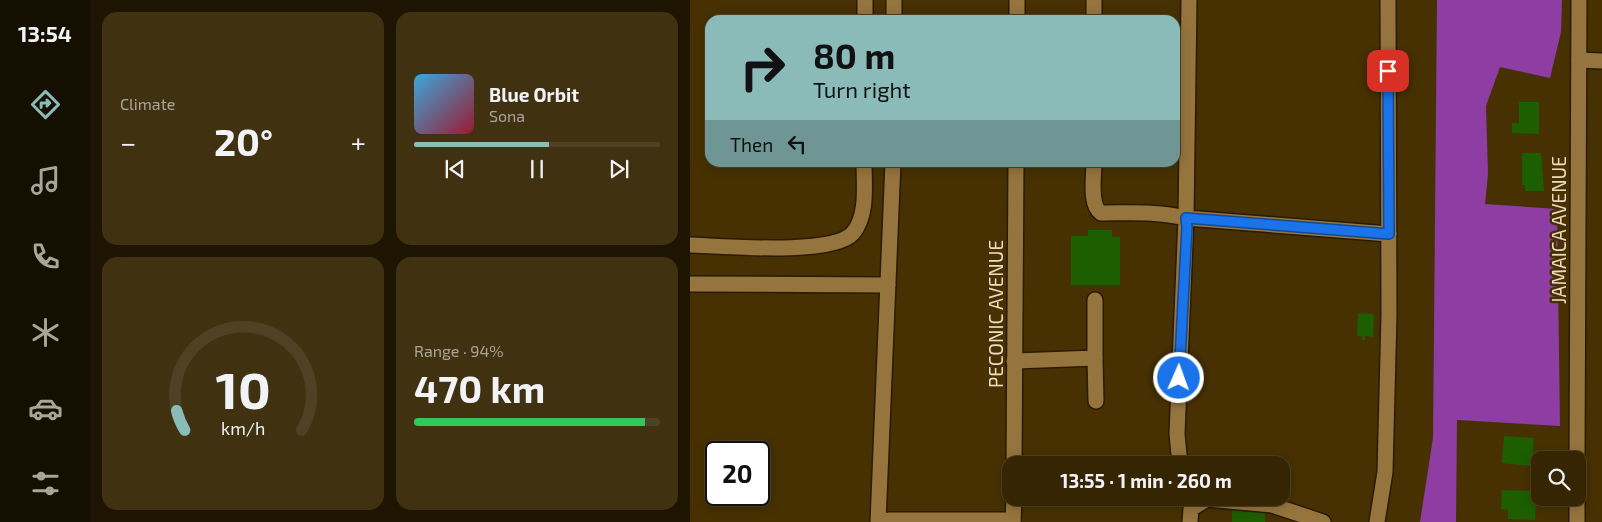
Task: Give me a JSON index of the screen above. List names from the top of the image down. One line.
{"streets":{"street":["JAMAICA AVENUE","PECONIC AVENUE"]},"page":{"tabs":"13:54","tile":["Climate",["Range · 94%","470 km"]],"turn":["80 m","Turn right"],"song":["Blue Orbit","Sona"],"then":"Then","heat":["−","20°","+"],"limit":"20","trip":"13:55 · 1 min · 260 m","gauge":["10","km/h"]}}
